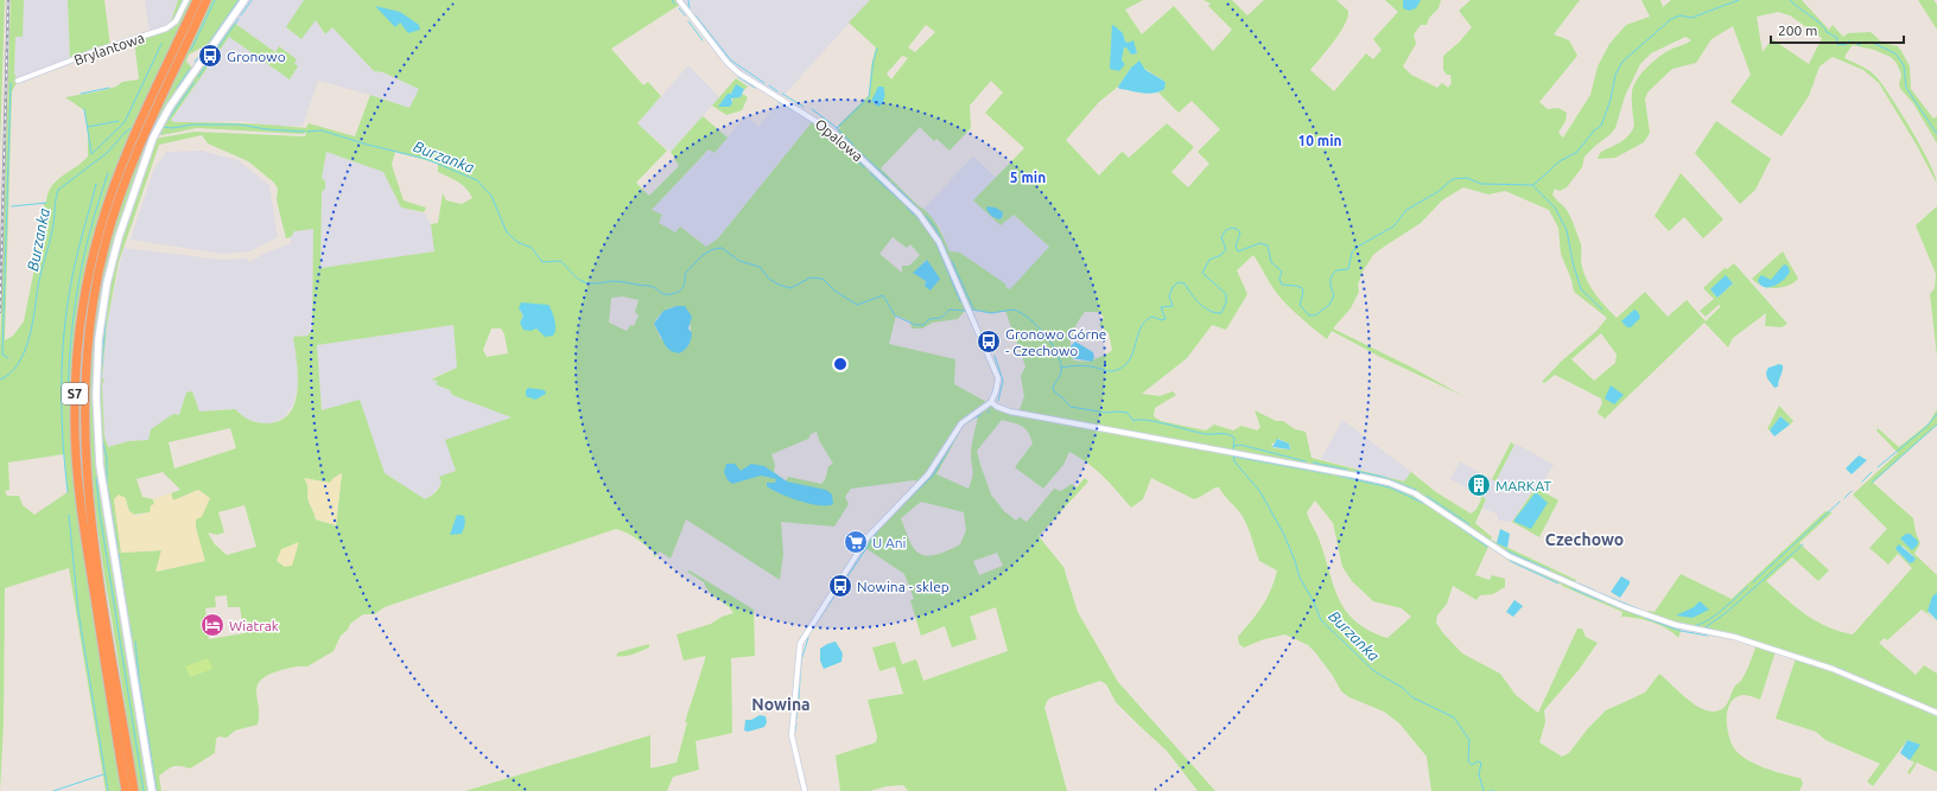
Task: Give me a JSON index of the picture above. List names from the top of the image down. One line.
{"streets":{"highway":["S7"],"street":["Brylantowa","Opalowa"]},"districts":["Czechowo","Nowina"],"water":["Burzanka"],"places":{"bus stop":["Gronowo","Gronowo Górne - Czechowo","Nowina - sklep"],"building":["MARKAT"],"supermarket":["U Ani"],"hotel":["Wiatrak"]},"scale_bar":"200 m","rings":["10 min","5 min"]}
